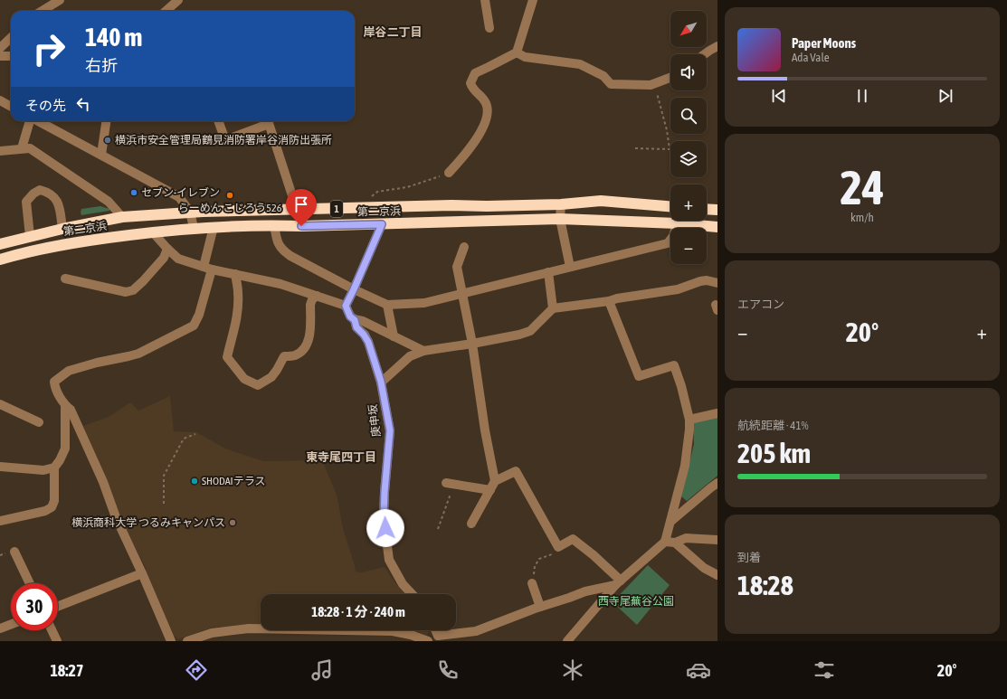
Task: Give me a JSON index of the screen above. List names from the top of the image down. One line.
{"streets":{"highway":["1","第二京浜"],"street":["庚申坂"]},"districts":["岸谷二丁目","東寺尾四丁目"],"parks":["西寺尾蕪谷公園"],"places":["横浜市安全管理局鶴見消防署岸谷消防出張所","セブン-イレブン","らーめん こじろう526","SHODAIテラス","横浜商科大学 つるみキャンパス"],"north":"bottom left","page":{"map_buttons":["+","−"],"turn":["140 m","右折"],"song":["Paper Moons","Ada Vale"],"then":"その先","tile":[["24","km/h"],"エアコン",["航続距離 · 41%","205 km"],["到着","18:28"]],"heat":["−","20°","+"],"limit":"30","trip":"18:28 · 1 分 · 240 m","tabs":["18:27","20°"]}}
